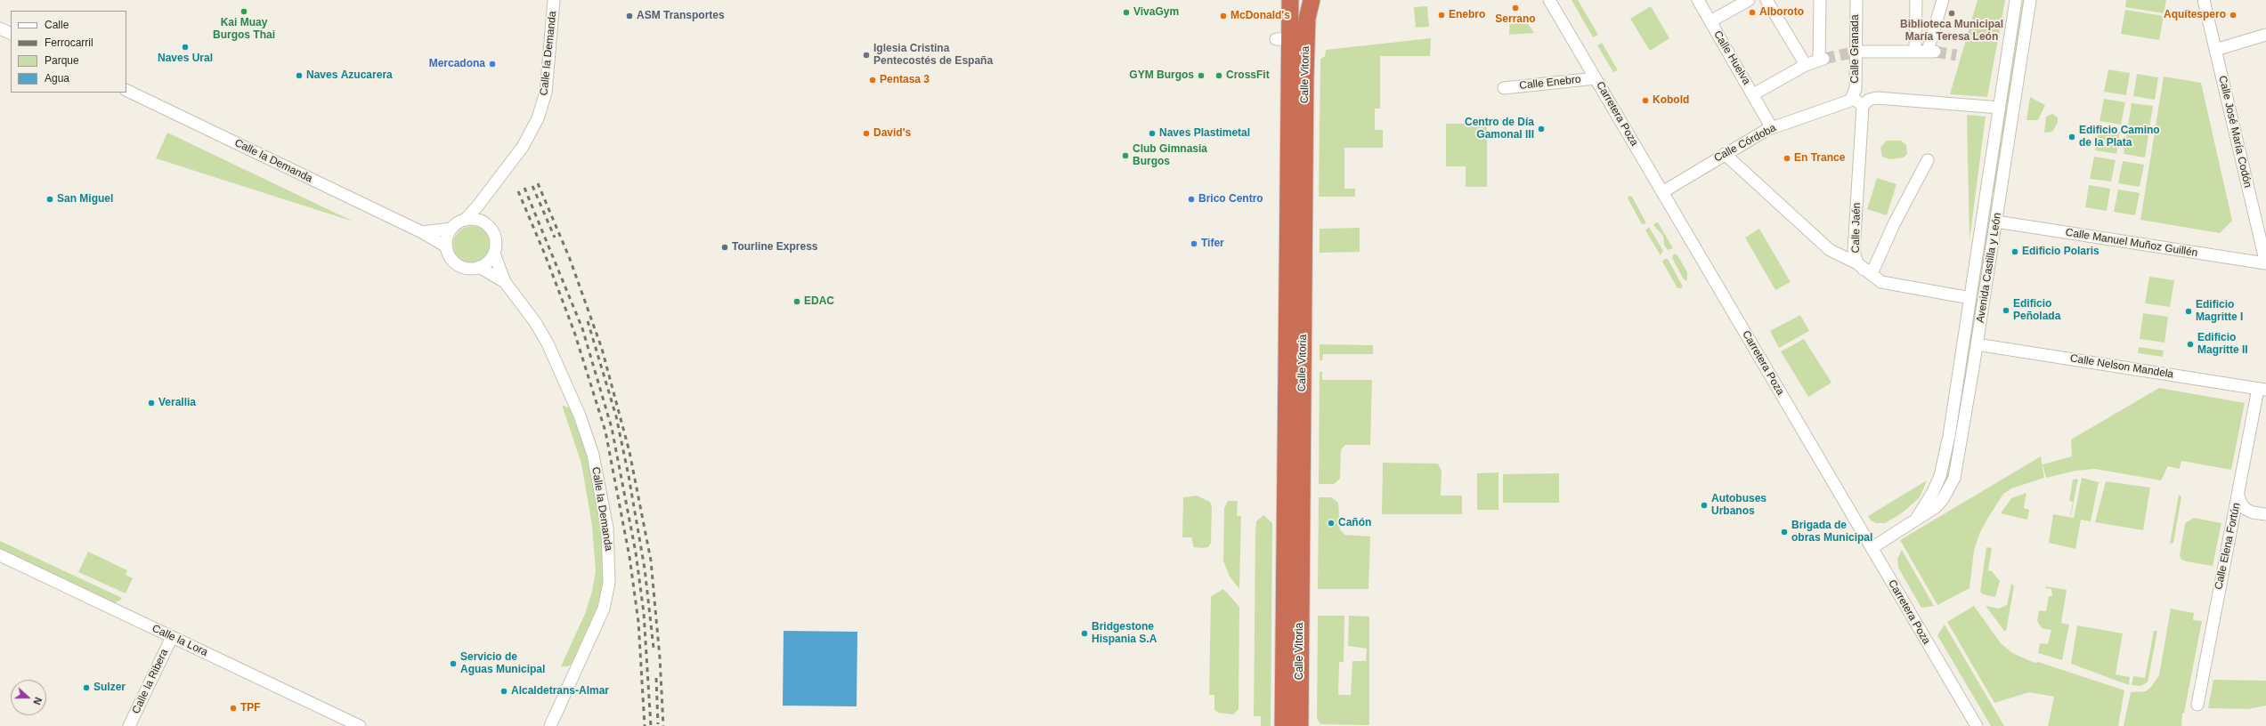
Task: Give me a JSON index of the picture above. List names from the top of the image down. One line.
{"streets":{"highway":["Calle Vitoria"],"street":["Calle Granada","Calle la Demanda","Calle Huelva","Calle Enebro","Carretera Poza","Calle José María Codón","Calle Córdoba","Calle Jaén","Calle Manuel Muñoz Guillén","Avenida Castilla y León","Calle Nelson Mandela","Calle Elena Fortún","Calle la Lora","Calle la Ribera"]},"crossings":[["Calle Granada","Calle Córdoba"],["Calle Huelva","Calle Córdoba"],["Calle Enebro","Carretera Poza"],["Carretera Poza","Calle Córdoba"],["Carretera Poza","Avenida Castilla y León"],["Calle José María Codón","Calle Manuel Muñoz Guillén"],["Calle Manuel Muñoz Guillén","Avenida Castilla y León"],["Avenida Castilla y León","Calle Nelson Mandela"],["Calle Nelson Mandela","Calle Elena Fortún"],["Calle la Lora","Calle la Ribera"]],"places":["Serrano","Kai Muay Burgos Thai","VivaGym","Alboroto","Biblioteca Municipal María Teresa León","Enebro","Aquítespero","ASM Transportes","McDonald's","Naves Ural","Iglesia Cristina Pentecostés de España","Mercadona","Naves Azucarera","GYM Burgos","CrossFit","Pentasa 3","Kobold","Centro de Día Gamonal III","David's","Naves Plastimetal","Edificio Camino de la Plata","Club Gimnasia Burgos","En Trance","San Miguel","Brico Centro","Tifer","Tourline Express","Edificio Polaris","EDAC","Edificio Peñolada","Edificio Magritte I","Edificio Magritte II","Verallia","Autobuses Urbanos","Cañón","Brigada de obras Municipal","Bridgestone Hispania S.A","Servicio de Aguas Municipal","Sulzer","Alcaldetrans-Almar","TPF"],"legend":["Calle","Ferrocarril","Parque","Agua"],"north":"right"}
